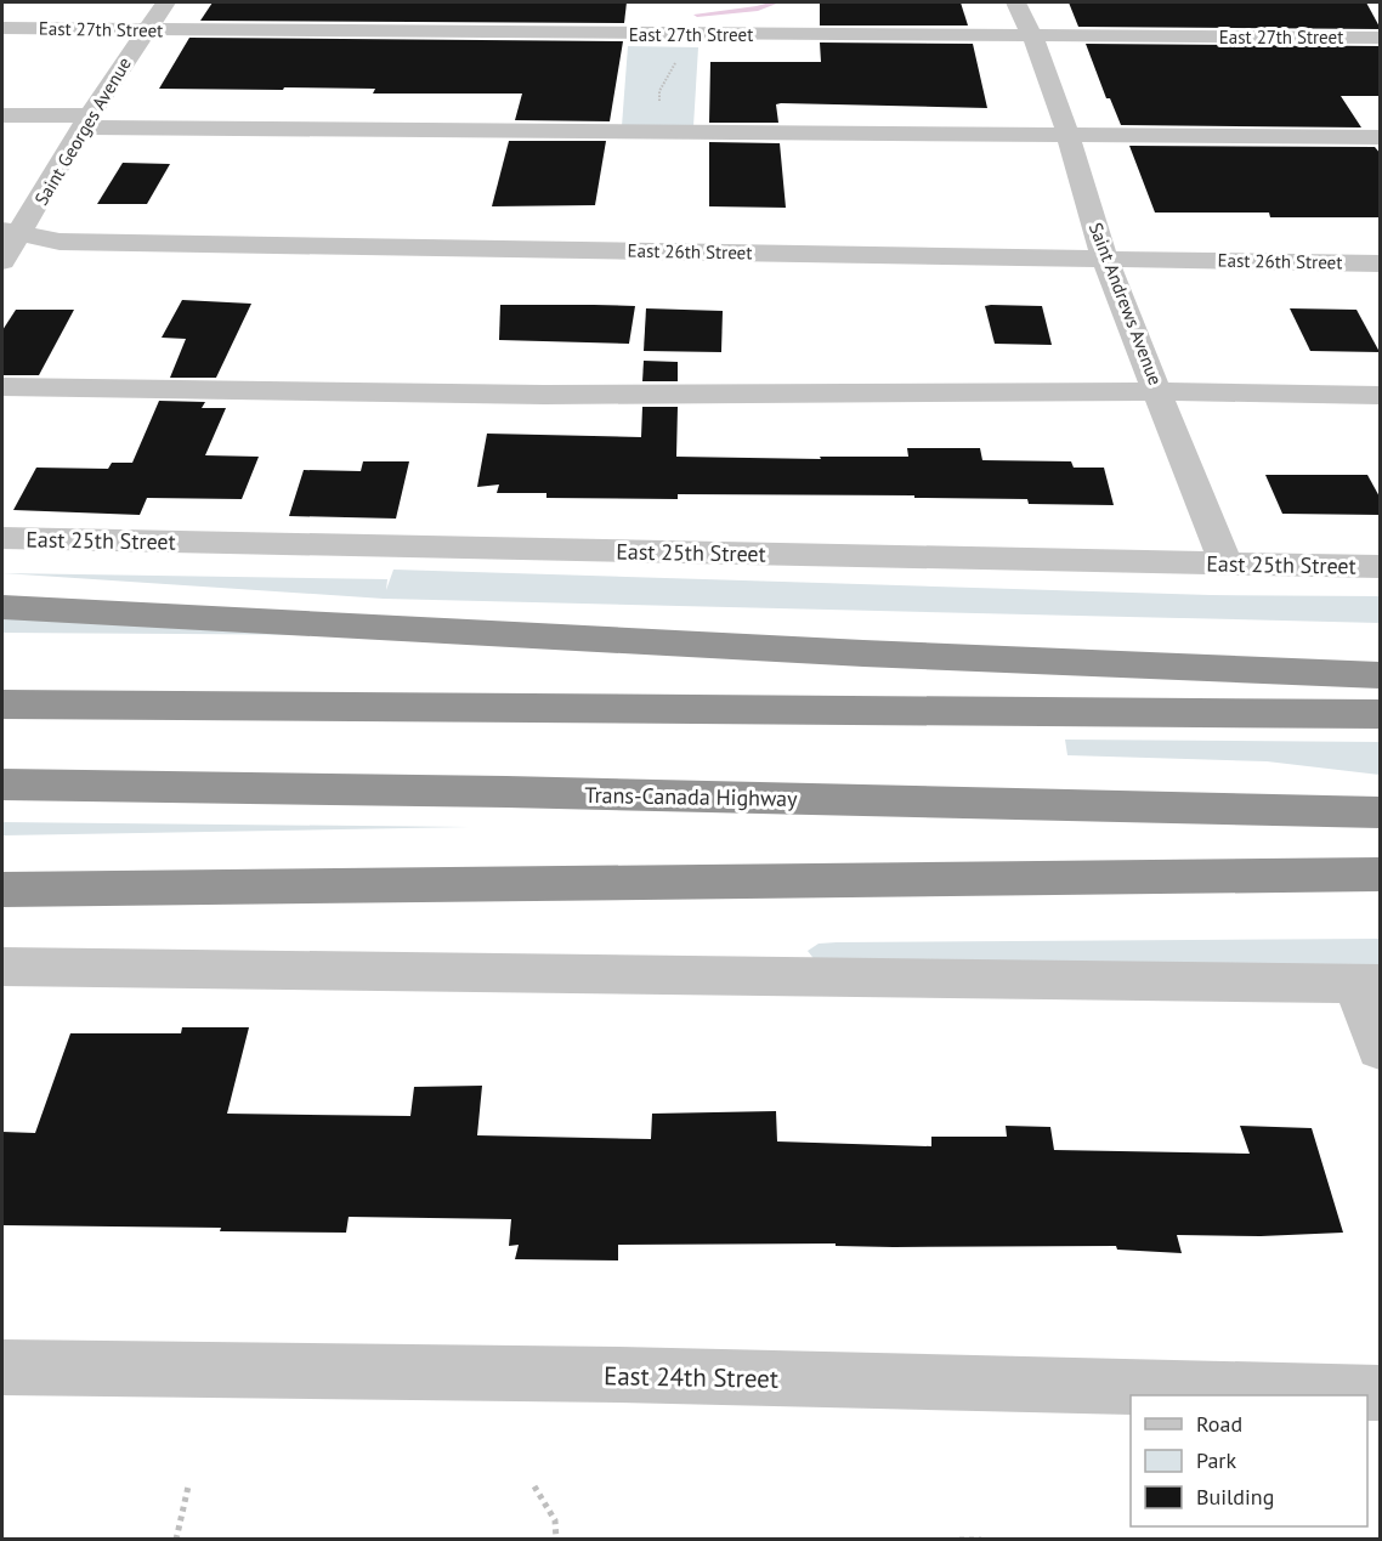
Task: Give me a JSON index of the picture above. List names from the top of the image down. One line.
{"streets":{"highway":["Trans-Canada Highway"],"street":["East 27th Street","Saint Georges Avenue","East 26th Street","Saint Andrews Avenue","East 25th Street","East 24th Street"]},"crossings":[["East 27th Street","Saint Georges Avenue"],["East 27th Street","Saint Andrews Avenue"],["Saint Georges Avenue","East 26th Street"],["East 26th Street","Saint Andrews Avenue"],["Saint Andrews Avenue","East 25th Street"]],"legend":["Road","Park","Building"]}
